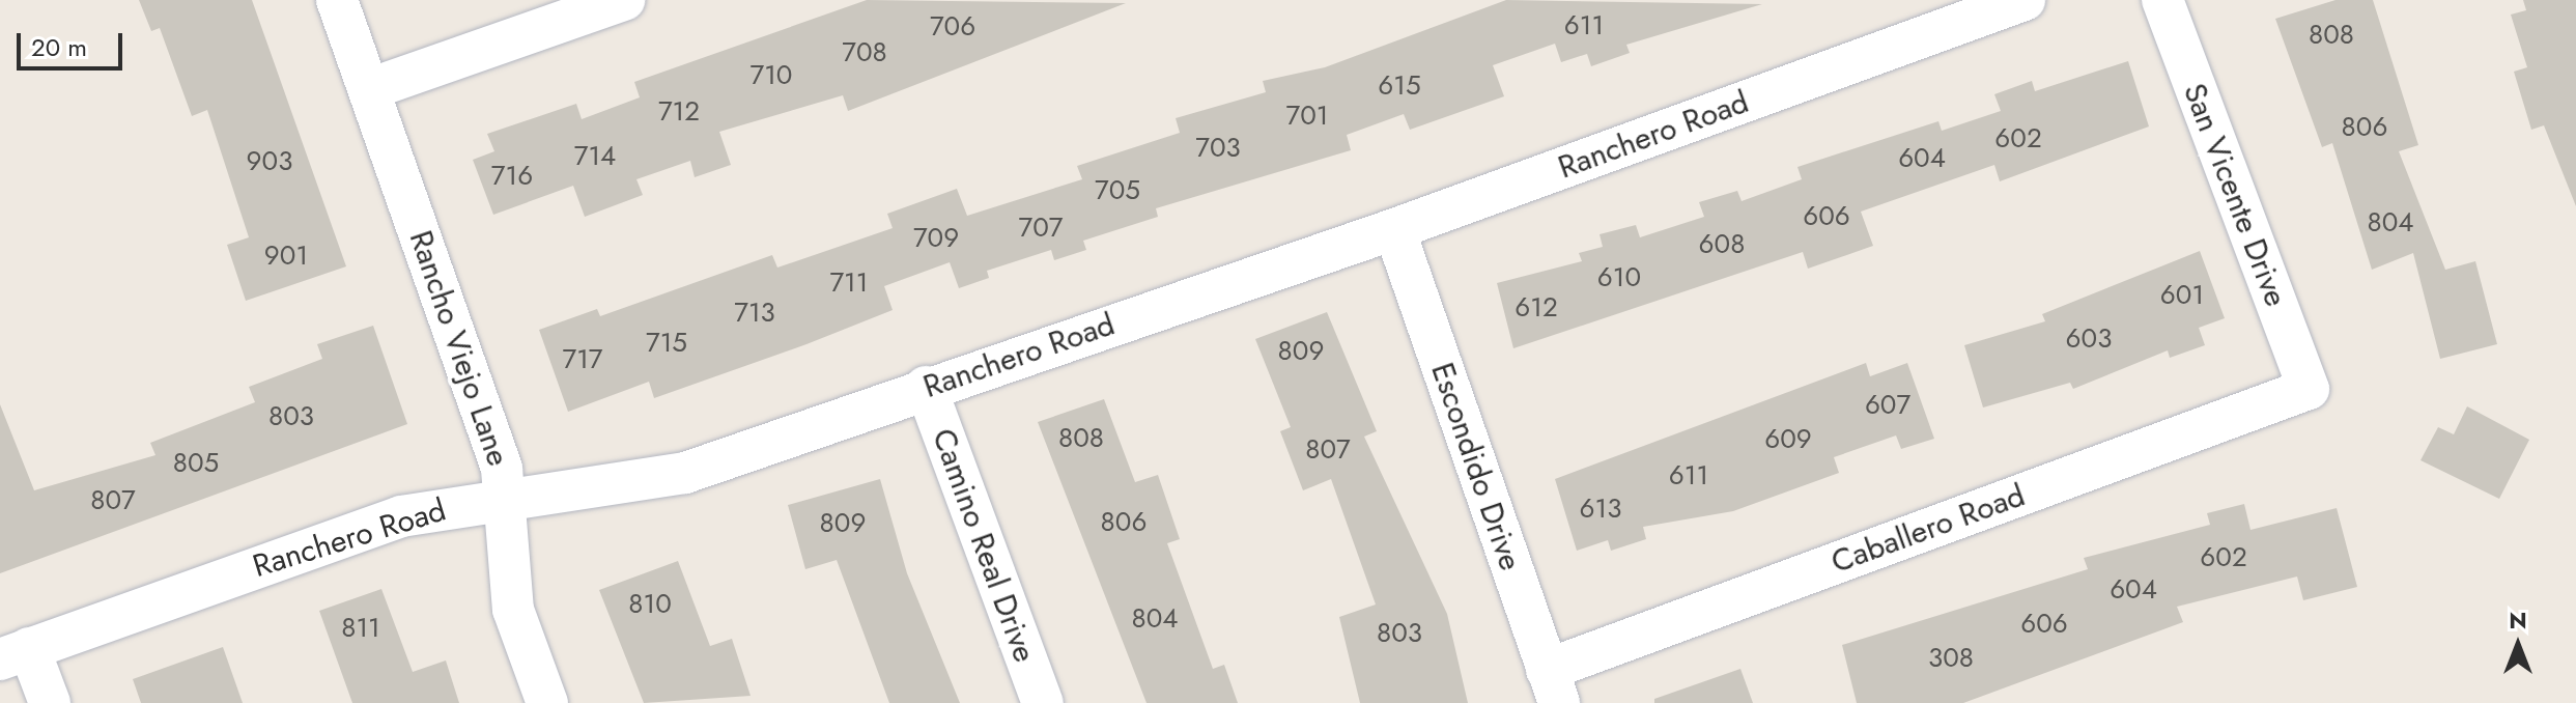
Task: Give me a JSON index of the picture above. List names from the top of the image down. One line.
{"streets":{"street":["Ranchero Road","San Vicente Drive","Rancho Viejo Lane","Escondido Drive","Caballero Road","Camino Real Drive"]},"crossings":[["Ranchero Road","Rancho Viejo Lane"],["Ranchero Road","Escondido Drive"],["Ranchero Road","Camino Real Drive"],["San Vicente Drive","Caballero Road"],["Escondido Drive","Caballero Road"]],"house_numbers":["611","706","808","708","710","615","712","701","806","602","703","714","604","903","716","705","606","804","707","709","608","901","610","711","601","612","713","603","715","809","717","607","803","808","609","807","805","611","807","613","806","809","602","604","810","804","606","811","803","308"],"scale_bar":"20 m","north":"top"}
